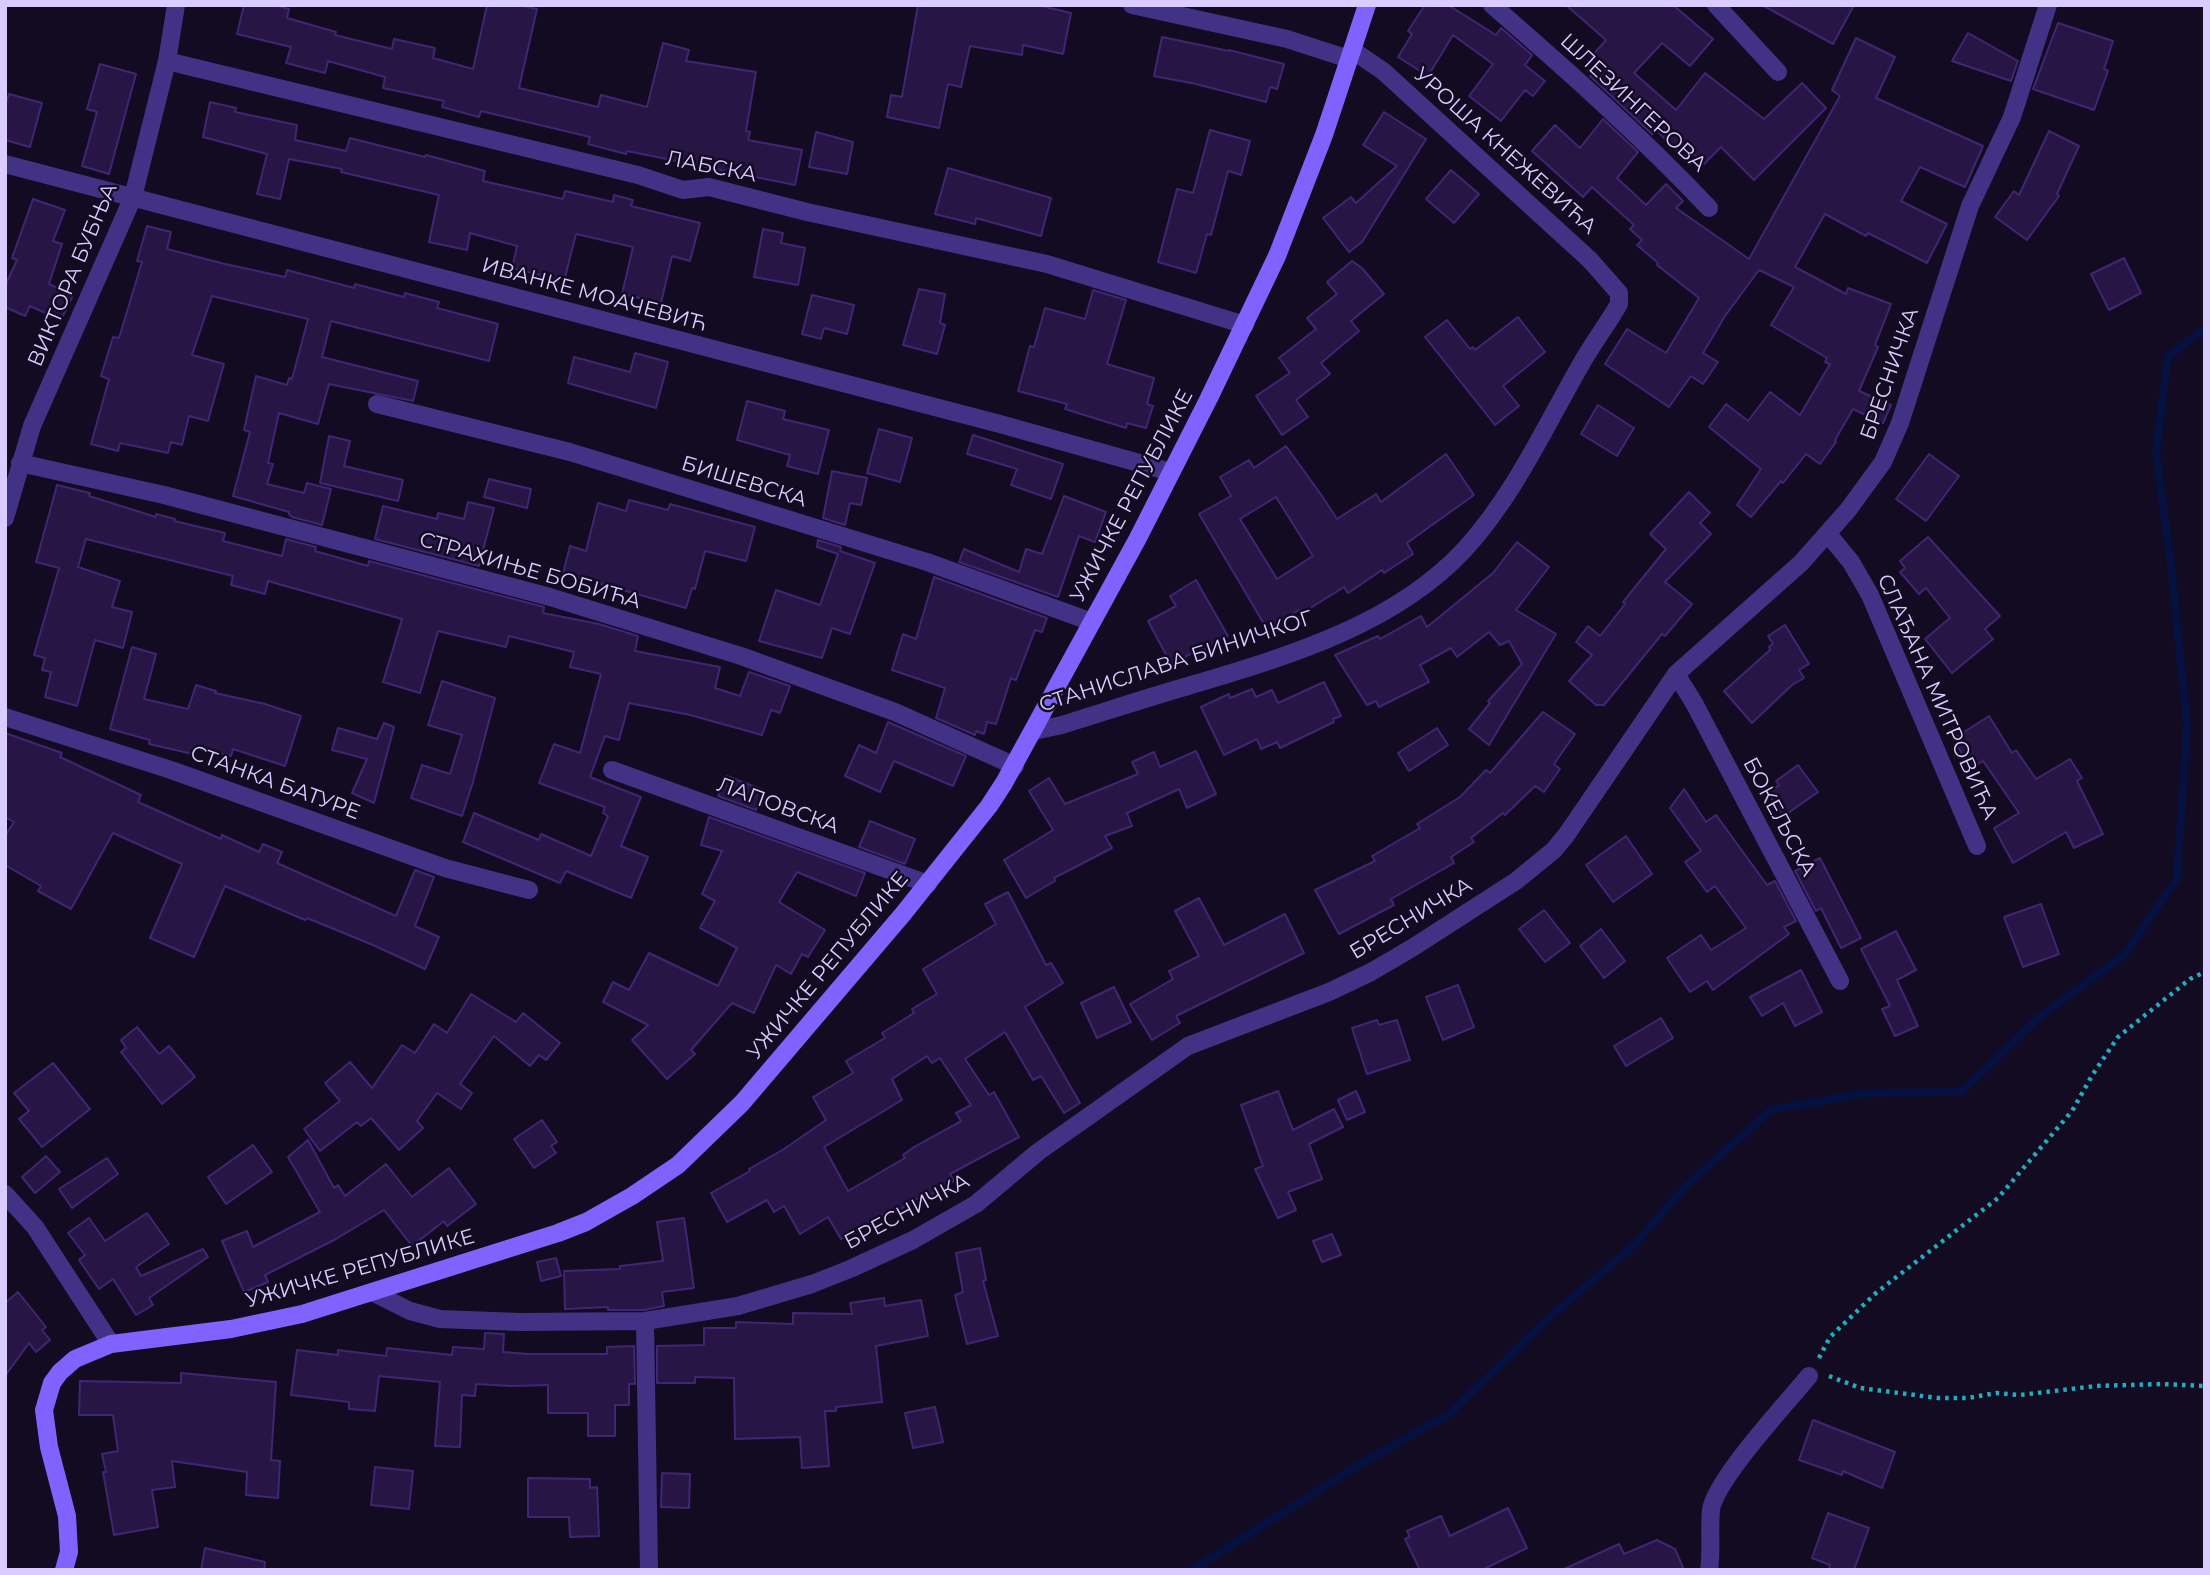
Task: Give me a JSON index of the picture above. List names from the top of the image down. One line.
{"streets":{"street":["ШЛЕЗИНГЕРОВА","УРОША КНЕЖЕВИЋА","ЛАБСКА","ВИКТОРА БУБЊА","ИВАНКЕ МОАЧЕВИЋ","БРЕСНИЧКА","БИШЕВСКА","УЖИЧКЕ РЕПУБЛИКЕ","СТРАХИЊЕ БОБИЋА","СТАНИСЛАВА БИНИЧКОГ","СЛАЂАНА МИТРОВИЋА","СТАНКА БАТУРЕ","ЛАПОВСКА","БОКЕЉСКА"]},"crossings":[["УРОША КНЕЖЕВИЋА","УЖИЧКЕ РЕПУБЛИКЕ"],["УРОША КНЕЖЕВИЋА","СТАНИСЛАВА БИНИЧКОГ"],["ЛАБСКА","ВИКТОРА БУБЊА"],["ЛАБСКА","УЖИЧКЕ РЕПУБЛИКЕ"],["ВИКТОРА БУБЊА","ИВАНКЕ МОАЧЕВИЋ"],["ВИКТОРА БУБЊА","СТРАХИЊЕ БОБИЋА"],["ИВАНКЕ МОАЧЕВИЋ","УЖИЧКЕ РЕПУБЛИКЕ"],["БРЕСНИЧКА","УЖИЧКЕ РЕПУБЛИКЕ"],["БРЕСНИЧКА","СЛАЂАНА МИТРОВИЋА"],["БРЕСНИЧКА","БОКЕЉСКА"],["БИШЕВСКА","УЖИЧКЕ РЕПУБЛИКЕ"],["УЖИЧКЕ РЕПУБЛИКЕ","СТРАХИЊЕ БОБИЋА"],["УЖИЧКЕ РЕПУБЛИКЕ","СТАНИСЛАВА БИНИЧКОГ"],["УЖИЧКЕ РЕПУБЛИКЕ","ЛАПОВСКА"]]}
